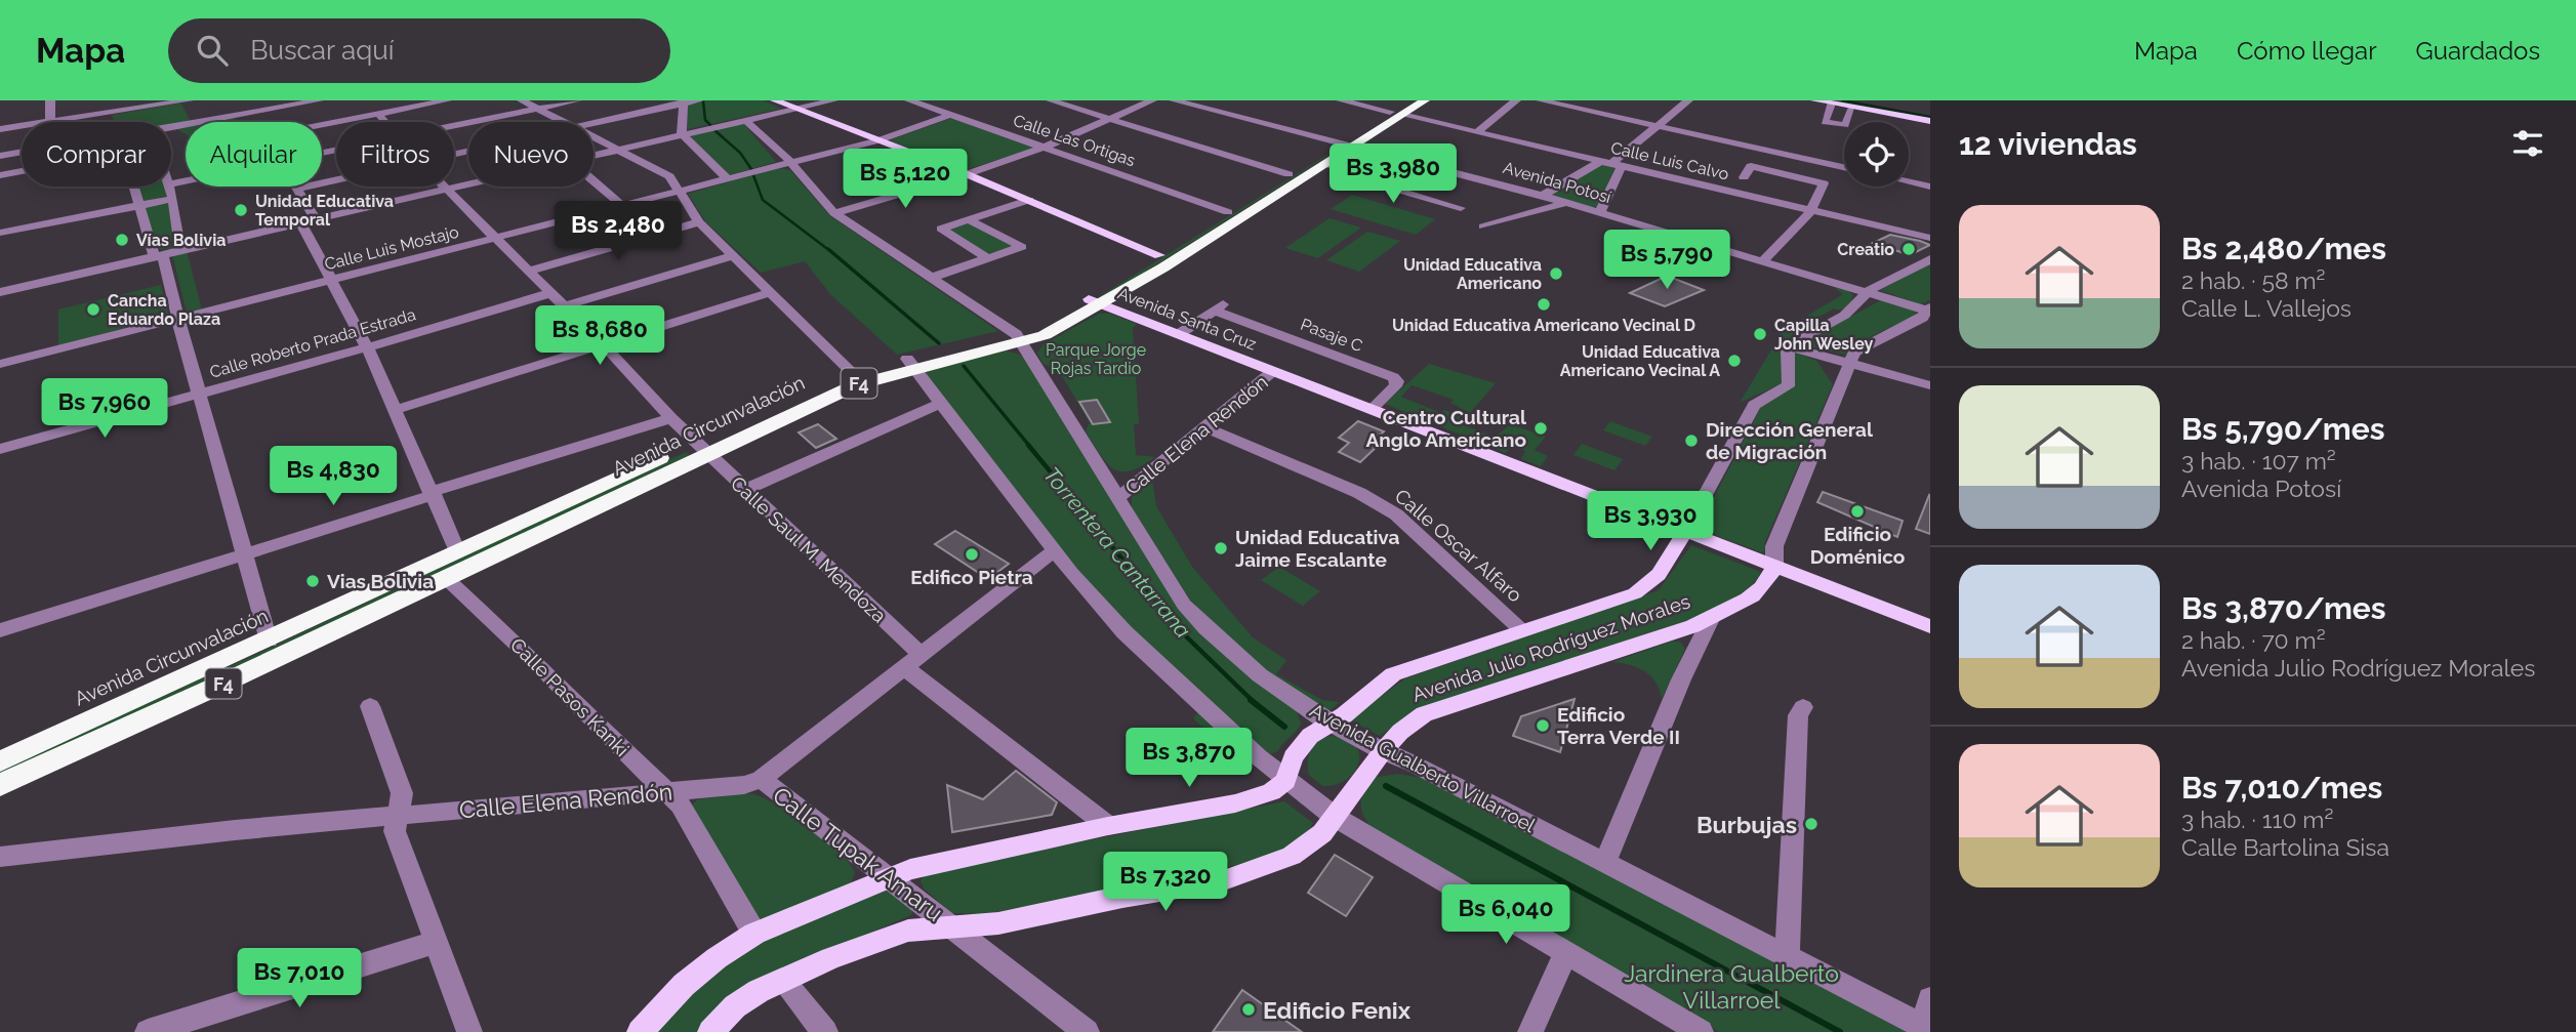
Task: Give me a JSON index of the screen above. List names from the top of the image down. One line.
{"streets":{"highway":["F4","Avenida Circunvalación"],"main road":["Avenida Santa Cruz","Avenida Julio Rodríguez Morales"],"street":["Calle Las Ortigas","Calle Luis Calvo","Avenida Potosí","Calle Luis Mostajo","Pasaje C","Calle Roberto Prada Estrada","Calle Elena Rendón","Calle Oscar Alfaro","Calle Saul M. Mendoza","Calle Pasos Kanki","Avenida Gualberto Villarroel","Calle Tupak Amaru"]},"crossings":[["Calle Las Ortigas","Calle Luis Mostajo"],["Calle Las Ortigas","Avenida Circunvalación"],["Calle Luis Calvo","Avenida Circunvalación"],["Avenida Potosí","Avenida Circunvalación"],["Avenida Potosí","Avenida Julio Rodríguez Morales"],["Calle Luis Mostajo","Calle Saul M. Mendoza"],["Calle Luis Mostajo","Avenida Gualberto Villarroel"],["Avenida Santa Cruz","Pasaje C"],["Avenida Santa Cruz","Avenida Circunvalación"],["Avenida Santa Cruz","Calle Elena Rendón"],["Avenida Santa Cruz","Avenida Julio Rodríguez Morales"],["Calle Roberto Prada Estrada","Calle Saul M. Mendoza"],["Avenida Circunvalación","Calle Saul M. Mendoza"],["Avenida Circunvalación","Calle Pasos Kanki"],["Avenida Circunvalación","Avenida Gualberto Villarroel"],["Calle Elena Rendón","Calle Oscar Alfaro"],["Calle Elena Rendón","Calle Saul M. Mendoza"],["Calle Elena Rendón","Calle Pasos Kanki"],["Calle Elena Rendón","Avenida Gualberto Villarroel"],["Calle Elena Rendón","Calle Tupak Amaru"],["Calle Oscar Alfaro","Avenida Julio Rodríguez Morales"],["Avenida Julio Rodríguez Morales","Avenida Gualberto Villarroel"],["Avenida Julio Rodríguez Morales","Calle Tupak Amaru"]],"water":["Torrentera Cantarrana"],"parks":["Parque Jorge Rojas Tardio","Jardinera Gualberto Villarroel"],"places":["Unidad Educativa Temporal","Vías Bolivia","Creatio","Unidad Educativa Americano","Unidad Educativa Americano Vecinal D","Cancha Eduardo Plaza","Capilla John Wesley","Unidad Educativa Americano Vecinal A","Centro Cultural Anglo Americano","Dirección General de Migración","Edificio Doménico","Unidad Educativa Jaime Escalante","Edifico Pietra","Vias Bolivia","Edificio Terra Verde II","Burbujas","Edificio Fenix"],"page":{"header":"Mapa","search":"Buscar aquí","nav":["Mapa","Cómo llegar","Guardados"],"heading":"12 viviendas","chip":["Comprar","Alquilar","Filtros","Nuevo"],"price":["Bs 3,980","Bs 5,120","Bs 2,480","Bs 5,790","Bs 8,680","Bs 7,960","Bs 4,830","Bs 3,930","Bs 3,870","Bs 7,320","Bs 6,040","Bs 7,010"],"list":[{"name":"Bs 2,480/mes","note":"2 hab. · 58 m² · Calle L. Vallejos"},{"name":"Bs 5,790/mes","note":"3 hab. · 107 m² · Avenida Potosí"},{"name":"Bs 3,870/mes","note":"2 hab. · 70 m² · Avenida Julio Rodríguez Morales"},{"name":"Bs 7,010/mes","note":"3 hab. · 110 m² · Calle Bartolina Sisa"}]}}
